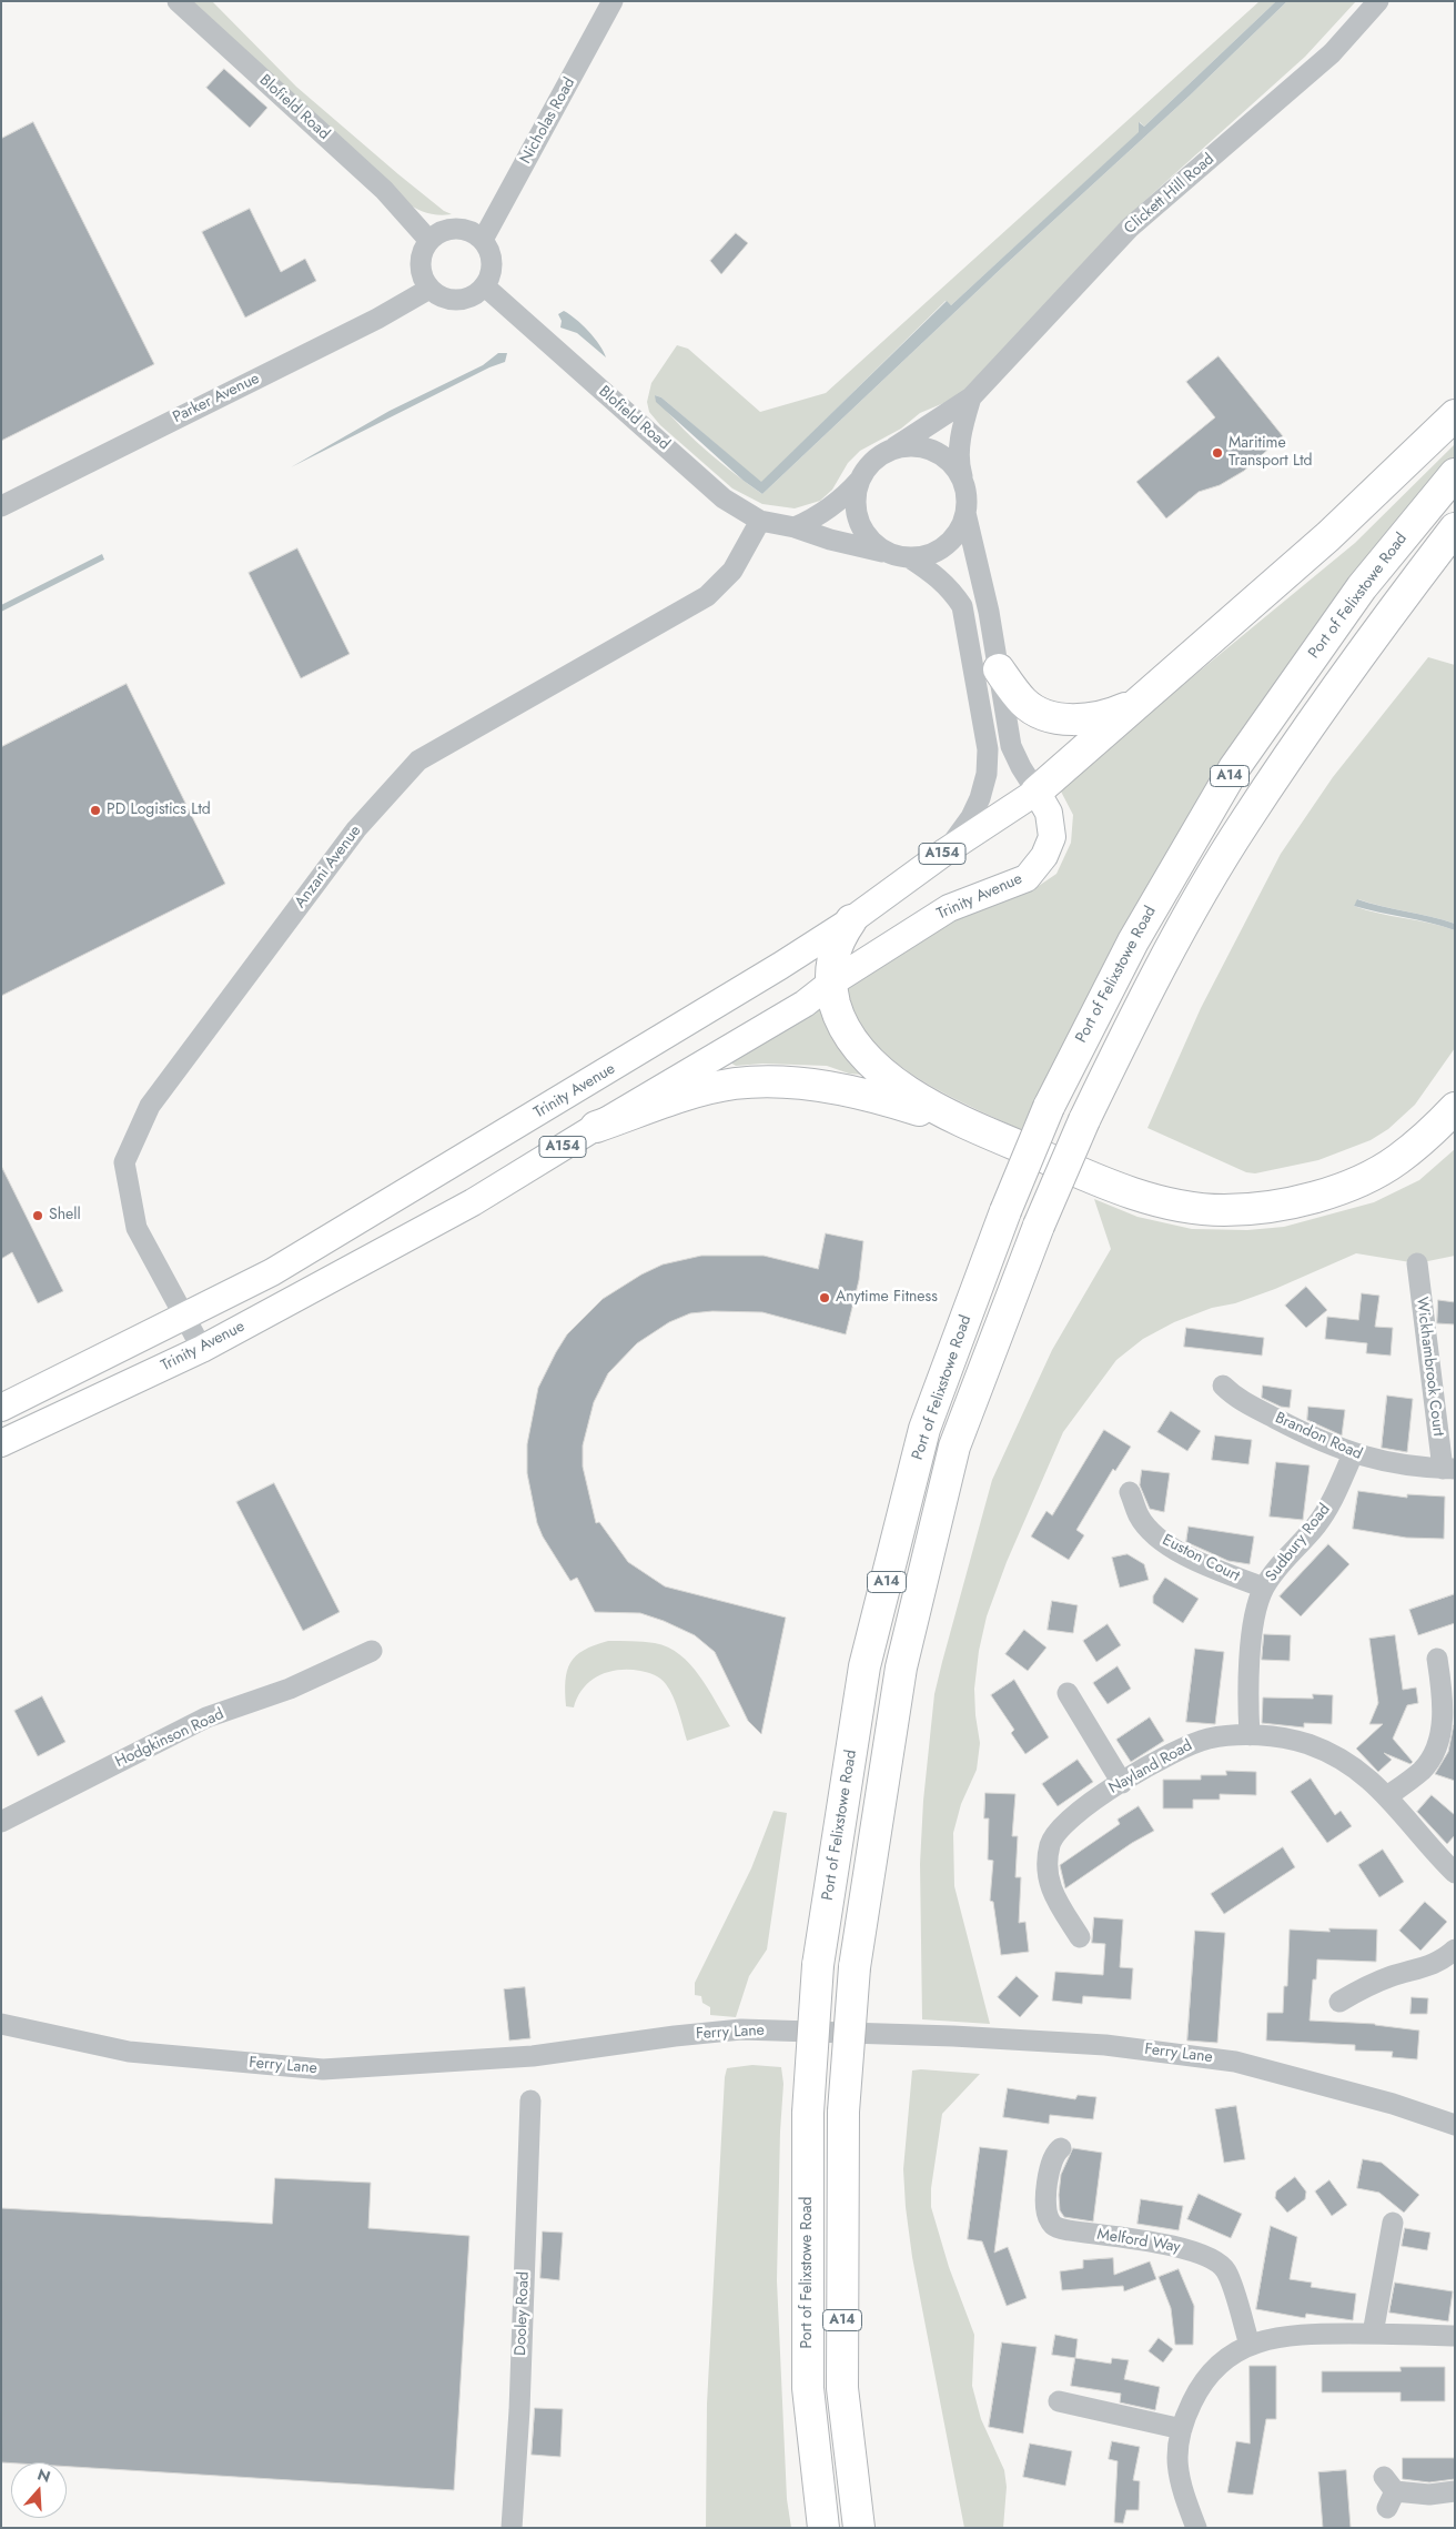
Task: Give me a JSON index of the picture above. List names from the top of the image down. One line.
{"streets":{"highway":["Port of Felixstowe Road","A14"],"main road":["A154","Trinity Avenue"],"street":["Blofield Road","Nicholas Road","Clickett Hill Road","Parker Avenue","Anzani Avenue","Wickhambrook Court","Brandon Road","Sudbury Road","Euston Court","Hodgkinson Road","Nayland Road","Ferry Lane","Melford Way","Dooley Road"]},"crossings":[["Blofield Road","Nicholas Road"],["Blofield Road","Clickett Hill Road"],["Blofield Road","Parker Avenue"],["Blofield Road","Anzani Avenue"],["Nicholas Road","Parker Avenue"],["Anzani Avenue","Trinity Avenue"],["Wickhambrook Court","Brandon Road"],["Brandon Road","Sudbury Road"],["Sudbury Road","Euston Court"],["Sudbury Road","Nayland Road"]],"places":["Maritime Transport Ltd","PD Logistics Ltd","Shell","Anytime Fitness"],"north":"top"}
